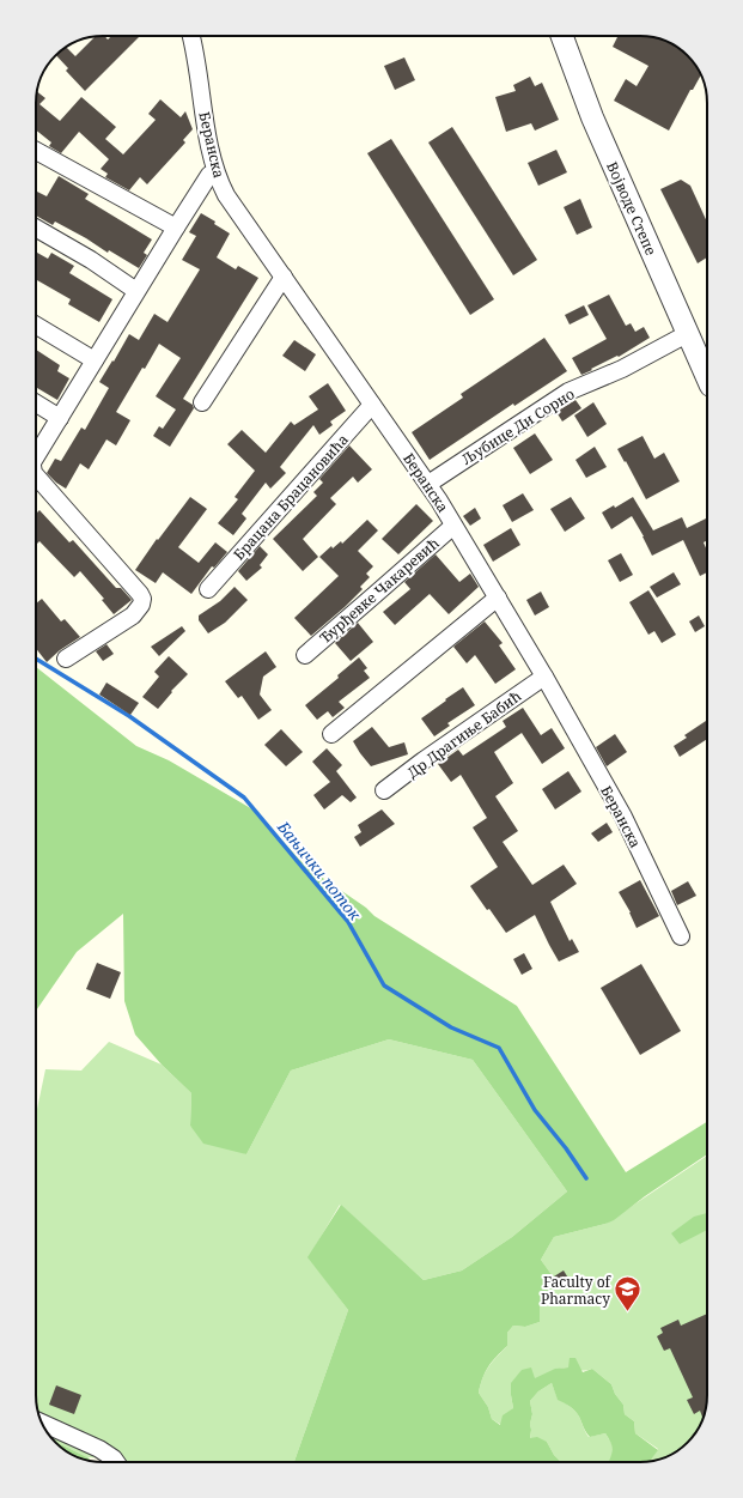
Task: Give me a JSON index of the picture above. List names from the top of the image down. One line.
{"streets":{"street":["Беранска","Војводе Степе","Љубице Ди Сорно","Брацана Брацановића","Ђурђевке Чакаревић","Др Драгиње Бабић"]},"crossings":[["Беранска","Љубице Ди Сорно"],["Беранска","Брацана Брацановића"],["Беранска","Ђурђевке Чакаревић"],["Беранска","Др Драгиње Бабић"],["Војводе Степе","Љубице Ди Сорно"]],"water":["Бањички поток"],"places":{"school or university":["Faculty of Pharmacy"]}}
